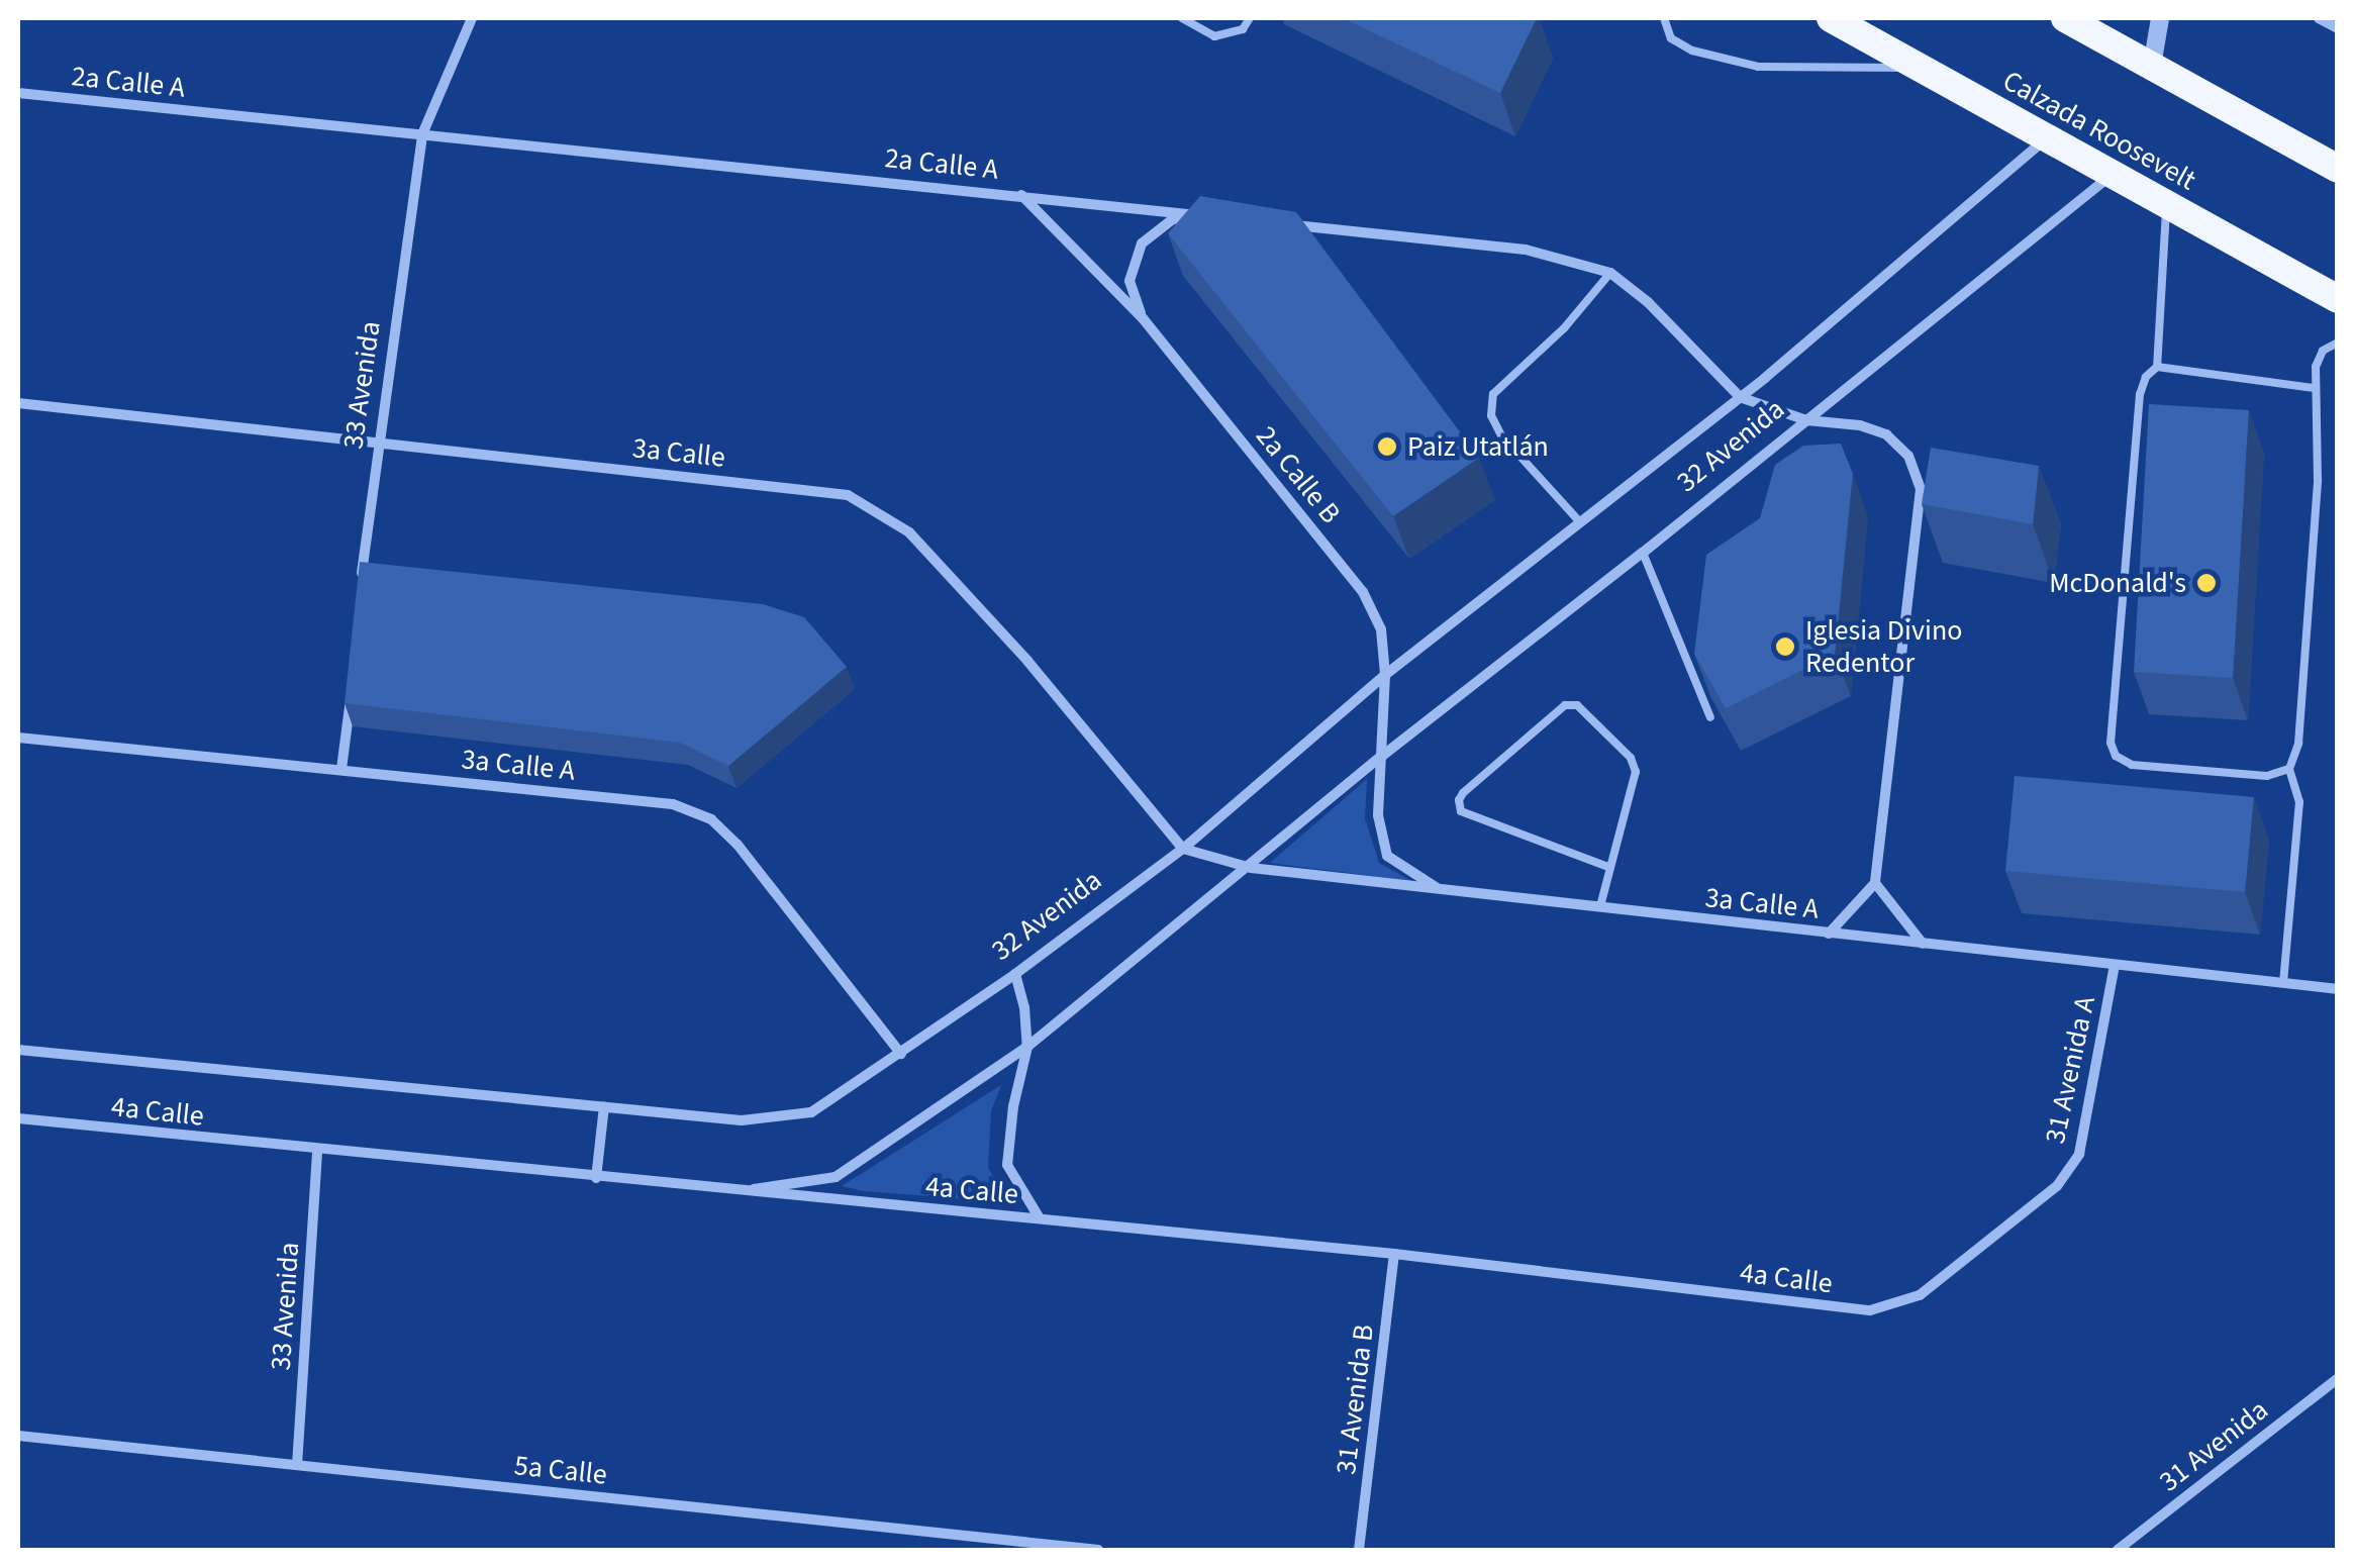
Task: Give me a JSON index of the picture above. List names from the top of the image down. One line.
{"streets":{"highway":["Calzada Roosevelt"],"street":["2a Calle A","33 Avenida","32 Avenida","3a Calle","2a Calle B","3a Calle A","31 Avenida A","4a Calle","31 Avenida B","31 Avenida","5a Calle"]},"crossings":[["2a Calle A","33 Avenida"],["2a Calle A","2a Calle B"],["Calzada Roosevelt","32 Avenida"],["33 Avenida","3a Calle"],["33 Avenida","4a Calle"],["33 Avenida","5a Calle"],["32 Avenida","3a Calle"],["32 Avenida","2a Calle B"],["32 Avenida","3a Calle A"],["32 Avenida","4a Calle"],["3a Calle","3a Calle A"],["3a Calle A","31 Avenida A"],["31 Avenida A","4a Calle"],["4a Calle","31 Avenida B"]],"places":["Paiz Utatlán","McDonald's","Iglesia Divino Redentor"]}
